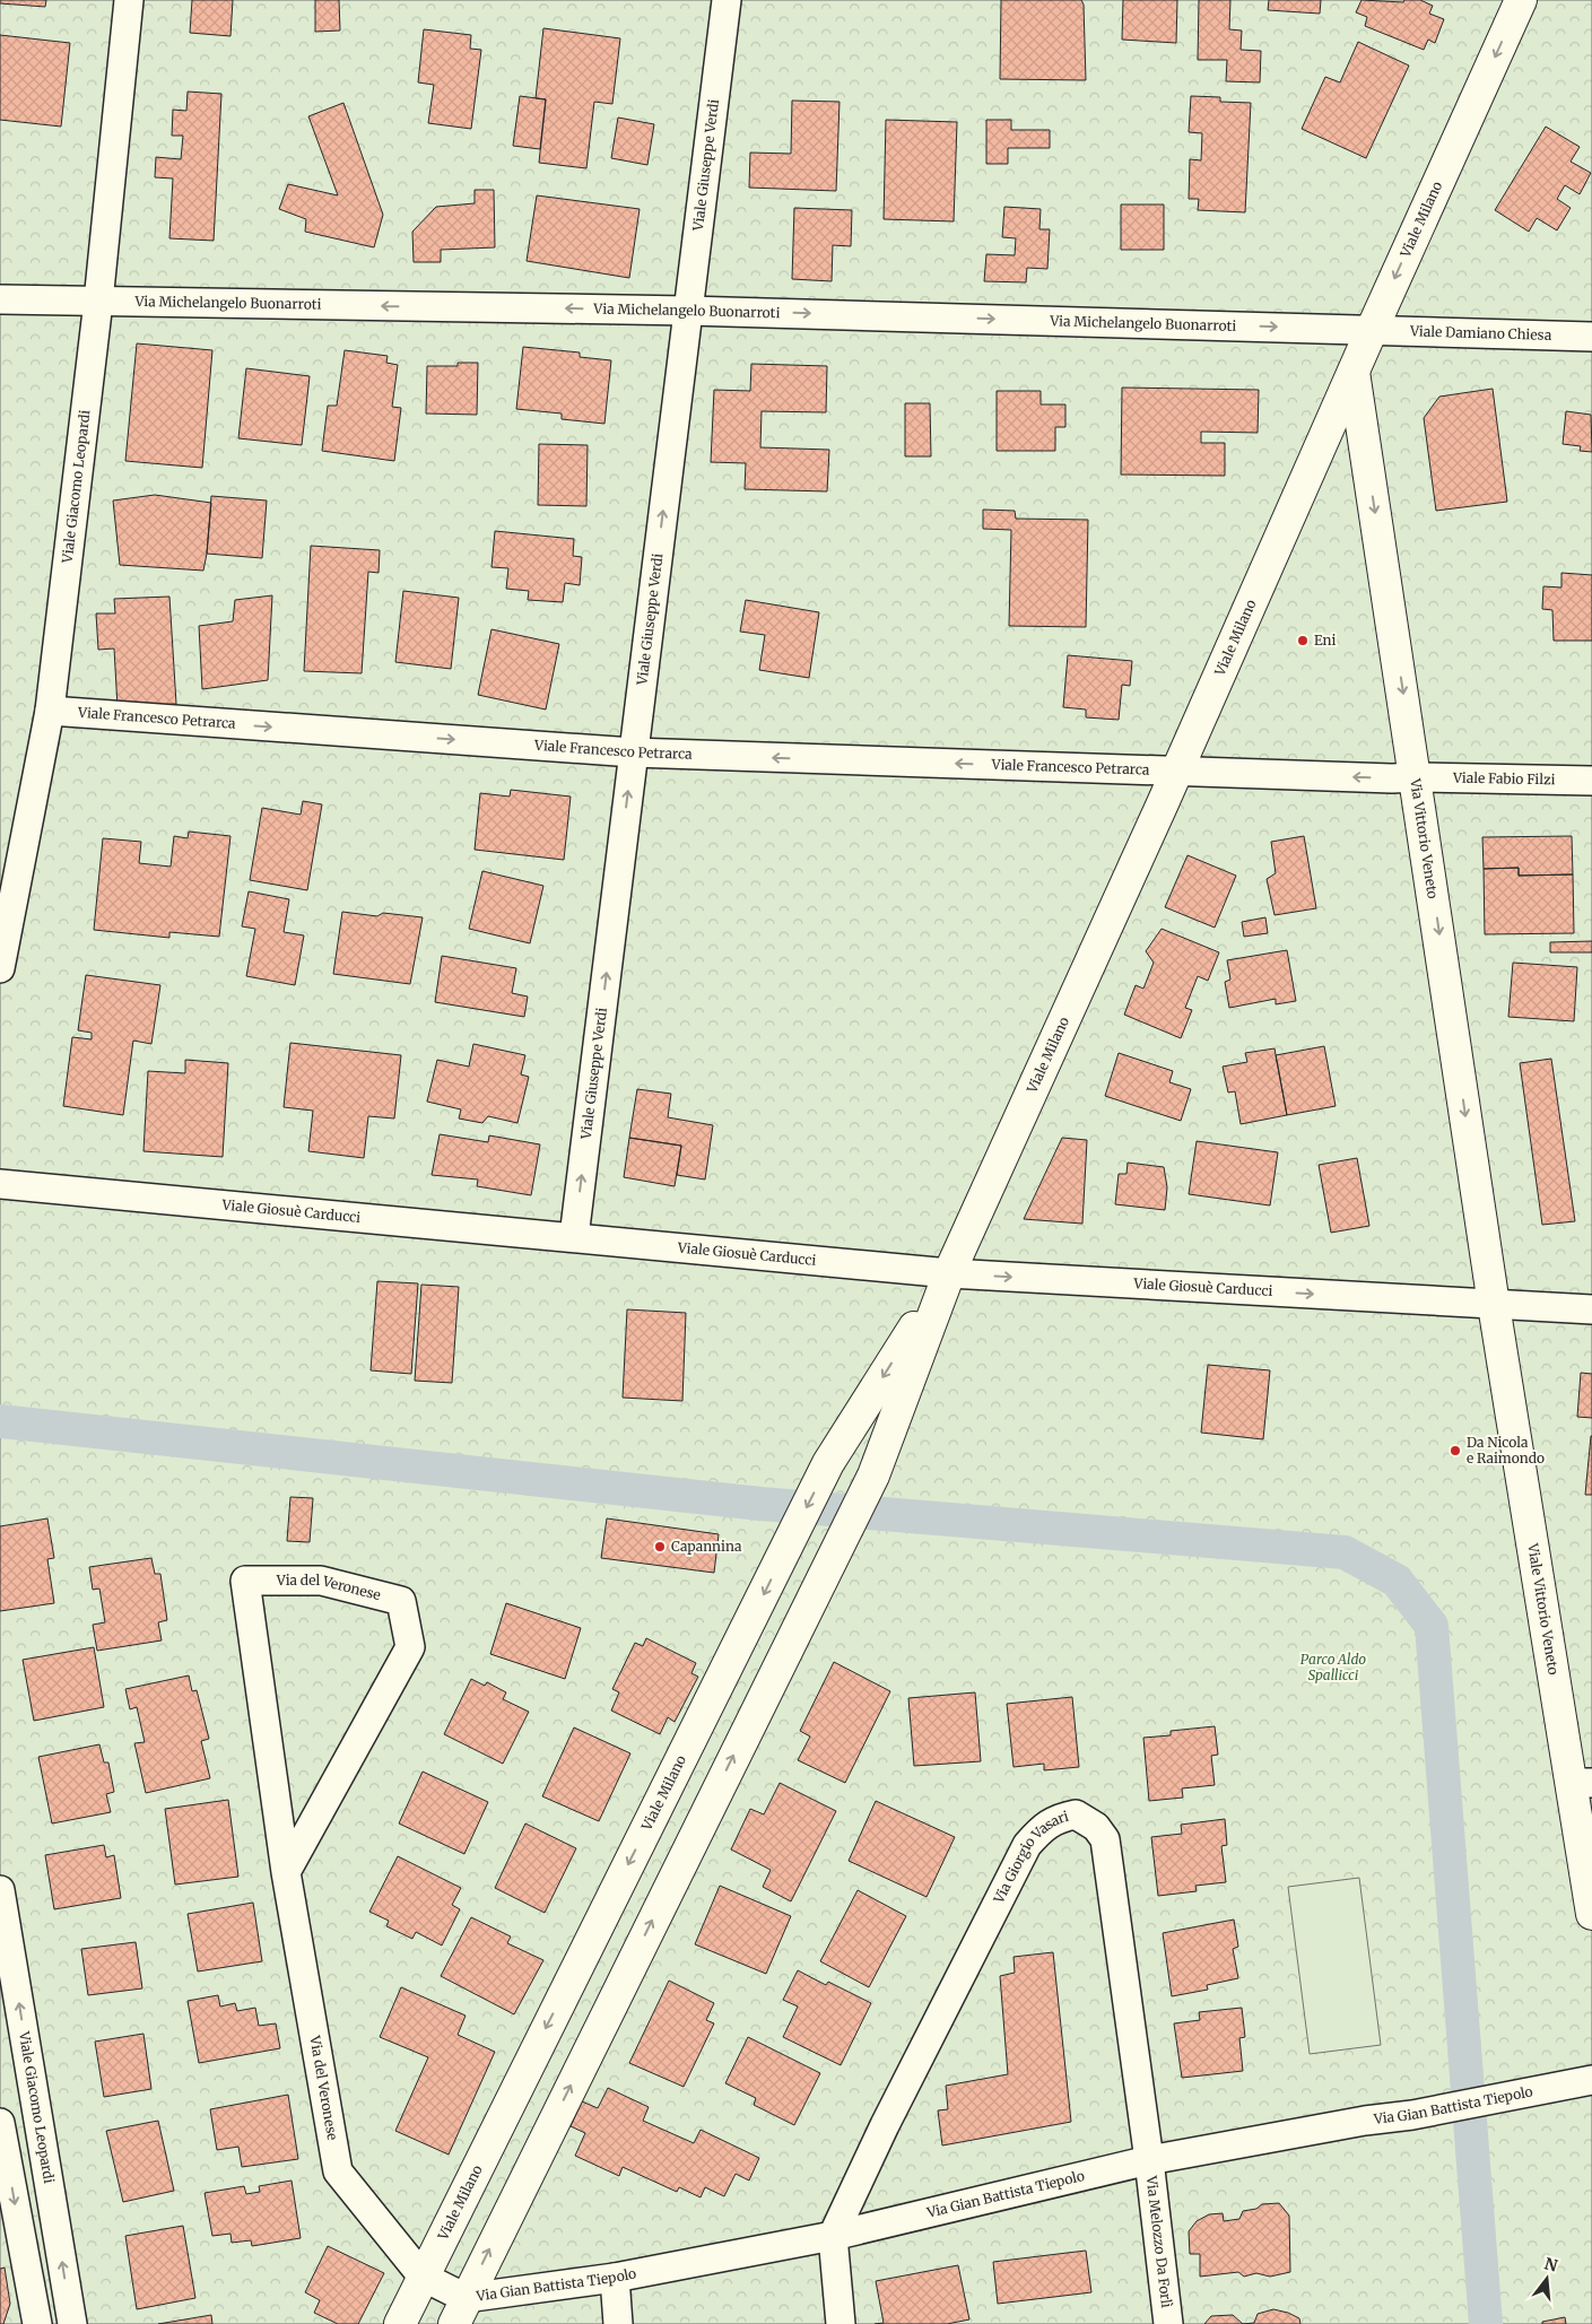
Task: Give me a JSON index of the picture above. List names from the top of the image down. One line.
{"streets":{"street":["Viale Giuseppe Verdi","Viale Milano","Via Michelangelo Buonarroti","Viale Damiano Chiesa","Viale Giacomo Leopardi","Viale Francesco Petrarca","Viale Fabio Filzi","Via Vittorio Veneto","Viale Giosuè Carducci","Via del Veronese","Viale Vittorio Veneto","Via Giorgio Vasari","Via Gian Battista Tiepolo","Via Melozzo Da Forlì"]},"crossings":[["Viale Giuseppe Verdi","Via Michelangelo Buonarroti"],["Viale Giuseppe Verdi","Viale Francesco Petrarca"],["Viale Giuseppe Verdi","Viale Giosuè Carducci"],["Viale Milano","Via Michelangelo Buonarroti"],["Viale Milano","Viale Damiano Chiesa"],["Viale Milano","Viale Francesco Petrarca"],["Viale Milano","Via Vittorio Veneto"],["Viale Milano","Viale Giosuè Carducci"],["Viale Milano","Via del Veronese"],["Viale Milano","Via Gian Battista Tiepolo"],["Via Michelangelo Buonarroti","Viale Damiano Chiesa"],["Via Michelangelo Buonarroti","Viale Giacomo Leopardi"],["Viale Giacomo Leopardi","Viale Francesco Petrarca"],["Viale Francesco Petrarca","Viale Fabio Filzi"],["Viale Francesco Petrarca","Via Vittorio Veneto"],["Viale Fabio Filzi","Via Vittorio Veneto"],["Via Vittorio Veneto","Viale Giosuè Carducci"],["Via Vittorio Veneto","Viale Vittorio Veneto"],["Viale Giosuè Carducci","Viale Vittorio Veneto"],["Via del Veronese","Via Gian Battista Tiepolo"],["Via Giorgio Vasari","Via Gian Battista Tiepolo"],["Via Giorgio Vasari","Via Melozzo Da Forlì"],["Via Gian Battista Tiepolo","Via Melozzo Da Forlì"]],"one_way":["Viale Giuseppe Verdi","Via Vittorio Veneto"],"parks":["Parco Aldo Spallicci"],"places":["Eni","Da Nicola e Raimondo","Capannina"],"north":"top"}
